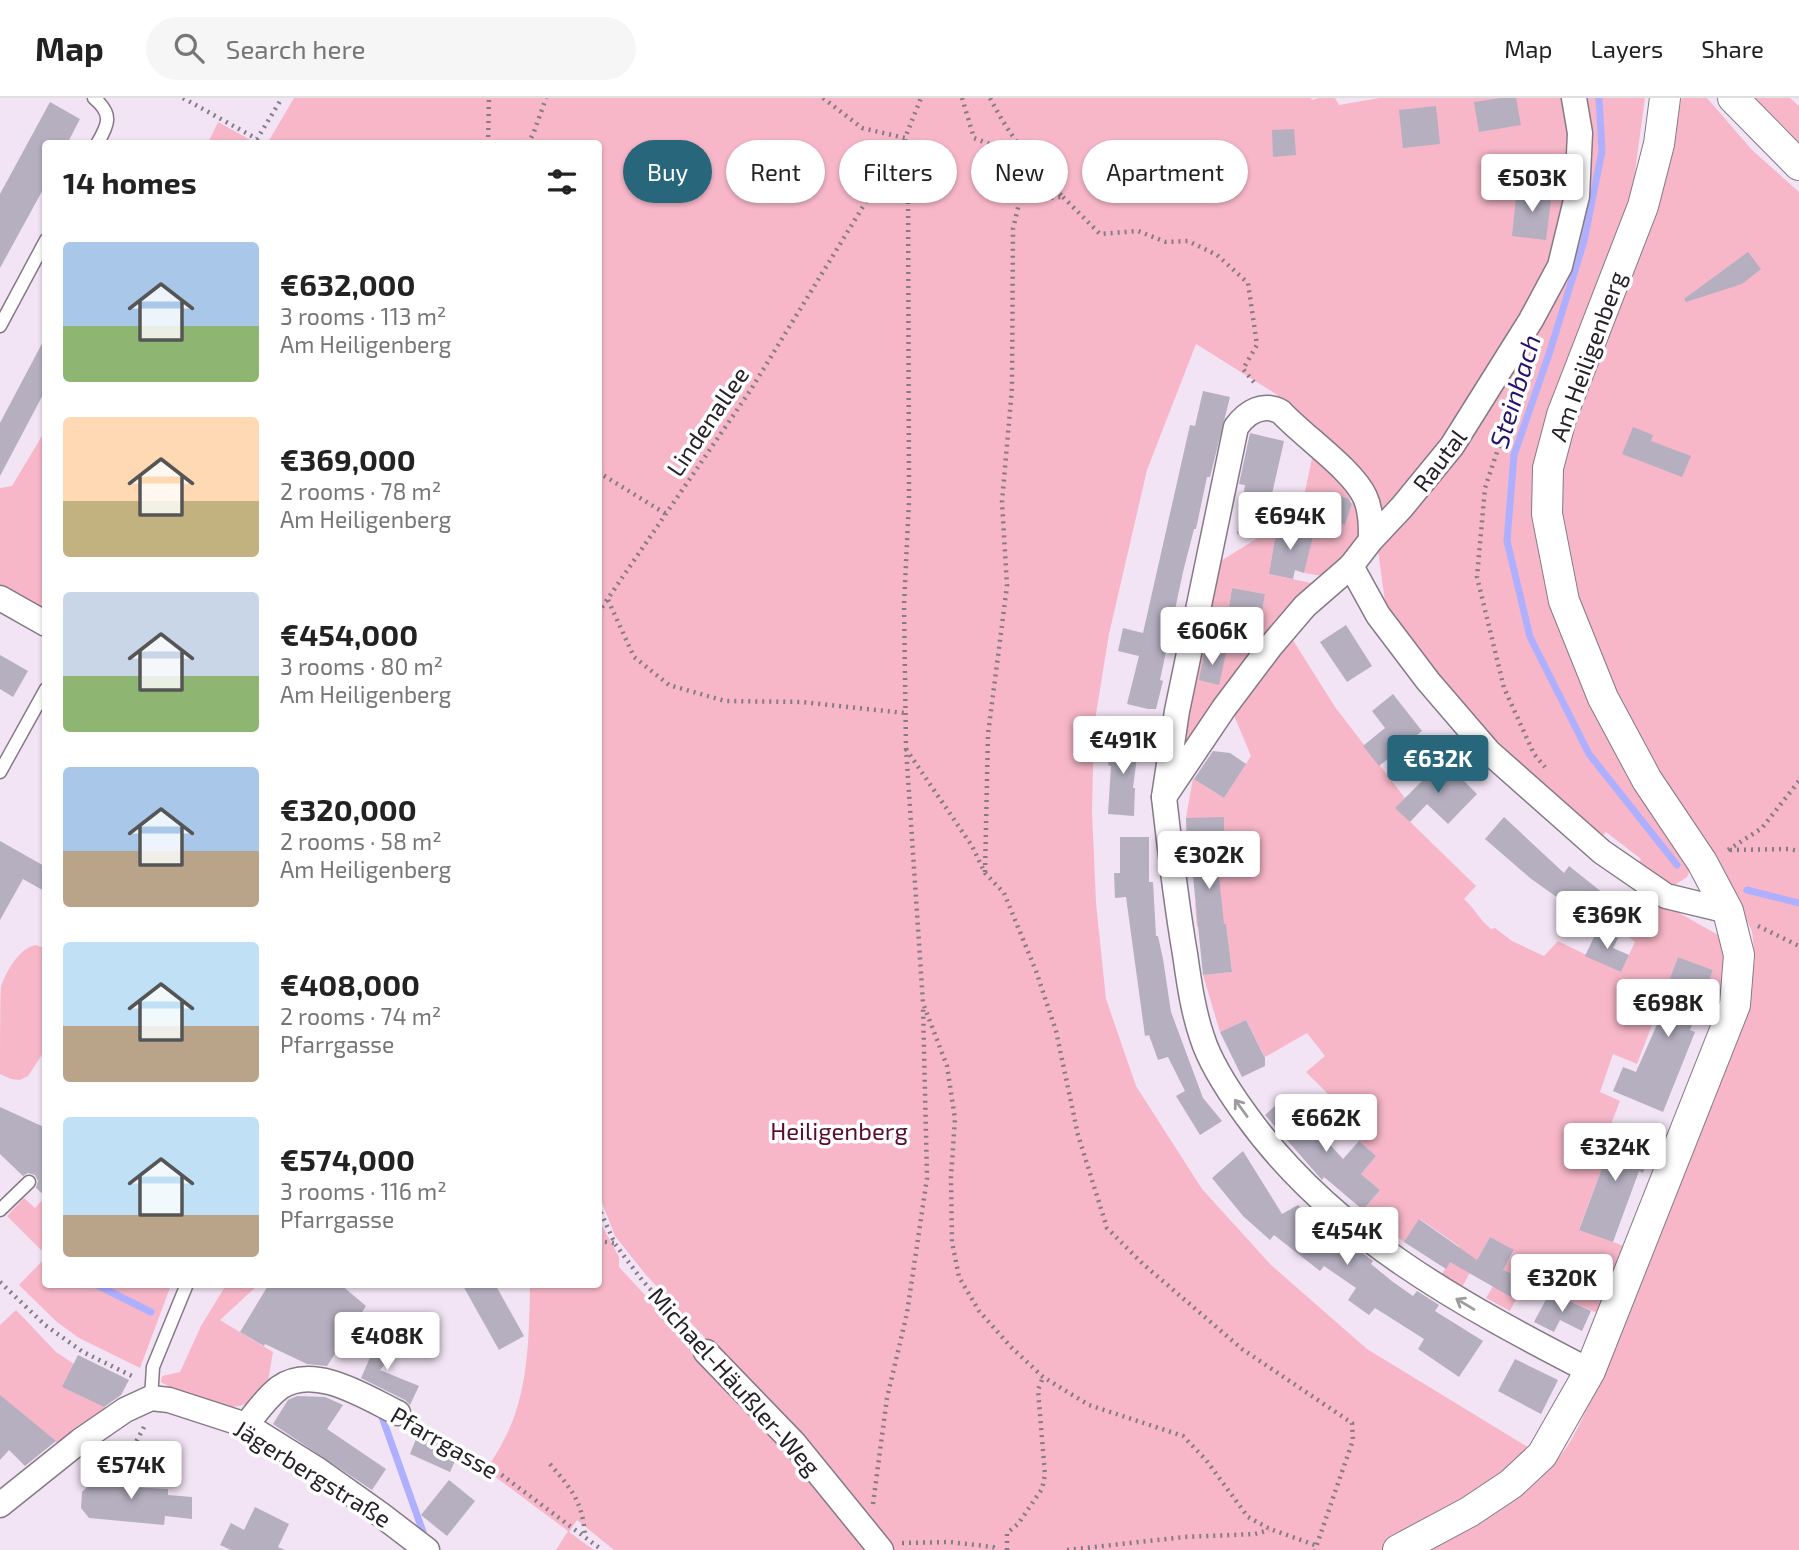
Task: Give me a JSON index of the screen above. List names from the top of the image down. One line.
{"streets":{"street":["Am Heiligenberg","Rautal","Michael-Häußler-Weg","Pfarrgasse","Jägerbergstraße"],"path":["Lindenallee"]},"crossings":[["Pfarrgasse","Jägerbergstraße"]],"water":["Steinbach"],"parks":["Heiligenberg"],"page":{"header":"Map","search":"Search here","nav":["Map","Layers","Share"],"chip":["Buy","Rent","Filters","New","Apartment"],"heading":"14 homes","price":["€503K","€694K","€606K","€491K","€632K","€302K","€369K","€698K","€662K","€324K","€454K","€320K","€408K","€574K"],"list":[{"name":"€632,000","note":"3 rooms · 113 m² · Am Heiligenberg"},{"name":"€369,000","note":"2 rooms · 78 m² · Am Heiligenberg"},{"name":"€454,000","note":"3 rooms · 80 m² · Am Heiligenberg"},{"name":"€320,000","note":"2 rooms · 58 m² · Am Heiligenberg"},{"name":"€408,000","note":"2 rooms · 74 m² · Pfarrgasse"},{"name":"€574,000","note":"3 rooms · 116 m² · Pfarrgasse"}]}}
